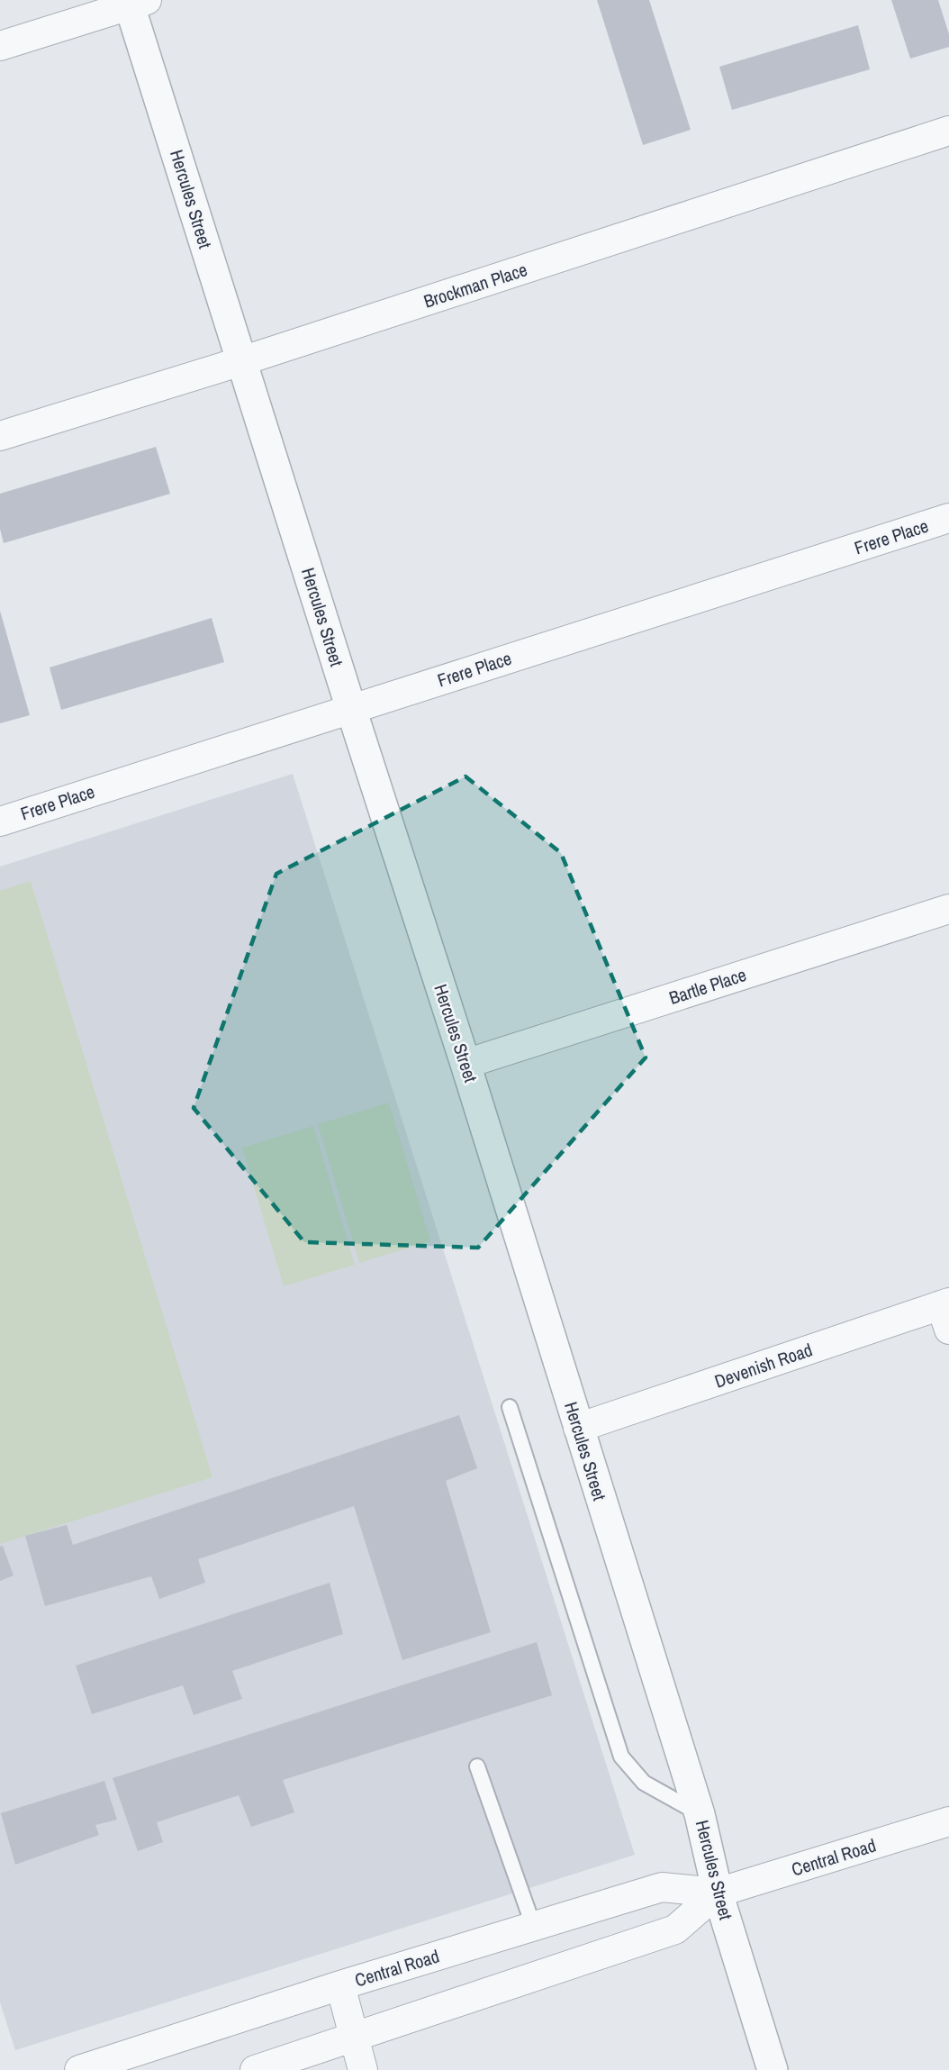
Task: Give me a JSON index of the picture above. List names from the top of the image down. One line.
{"streets":{"street":["Hercules Street","Brockman Place","Frere Place","Bartle Place","Devenish Road","Central Road"]},"crossings":[["Hercules Street","Brockman Place"],["Hercules Street","Frere Place"],["Hercules Street","Bartle Place"],["Hercules Street","Devenish Road"],["Hercules Street","Central Road"]]}
